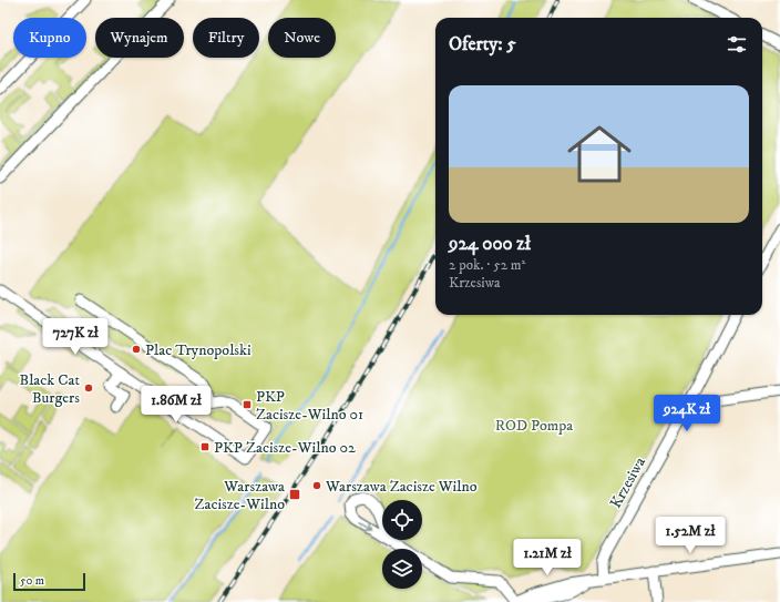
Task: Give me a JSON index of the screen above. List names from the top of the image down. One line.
{"streets":{"street":["Krzesiwa"]},"parks":["ROD Pompa"],"places":{"other":["Plac Trynopolski","Black Cat Burgers","Warszawa Zacisze Wilno"],"transit":["PKP Zacisze-Wilno 01","PKP Zacisze-Wilno 02","Warszawa Zacisze-Wilno"]},"scale_bar":"50 m","page":{"chip":["Kupno","Wynajem","Filtry","Nowe"],"heading":"Oferty: 5","list":[{"name":"924 000 zł","note":"2 pok. · 52 m² · Krzesiwa"}],"price":["727K zł","1.86M zł","924K zł","1.52M zł","1.21M zł"],"scale":"50 m"}}
